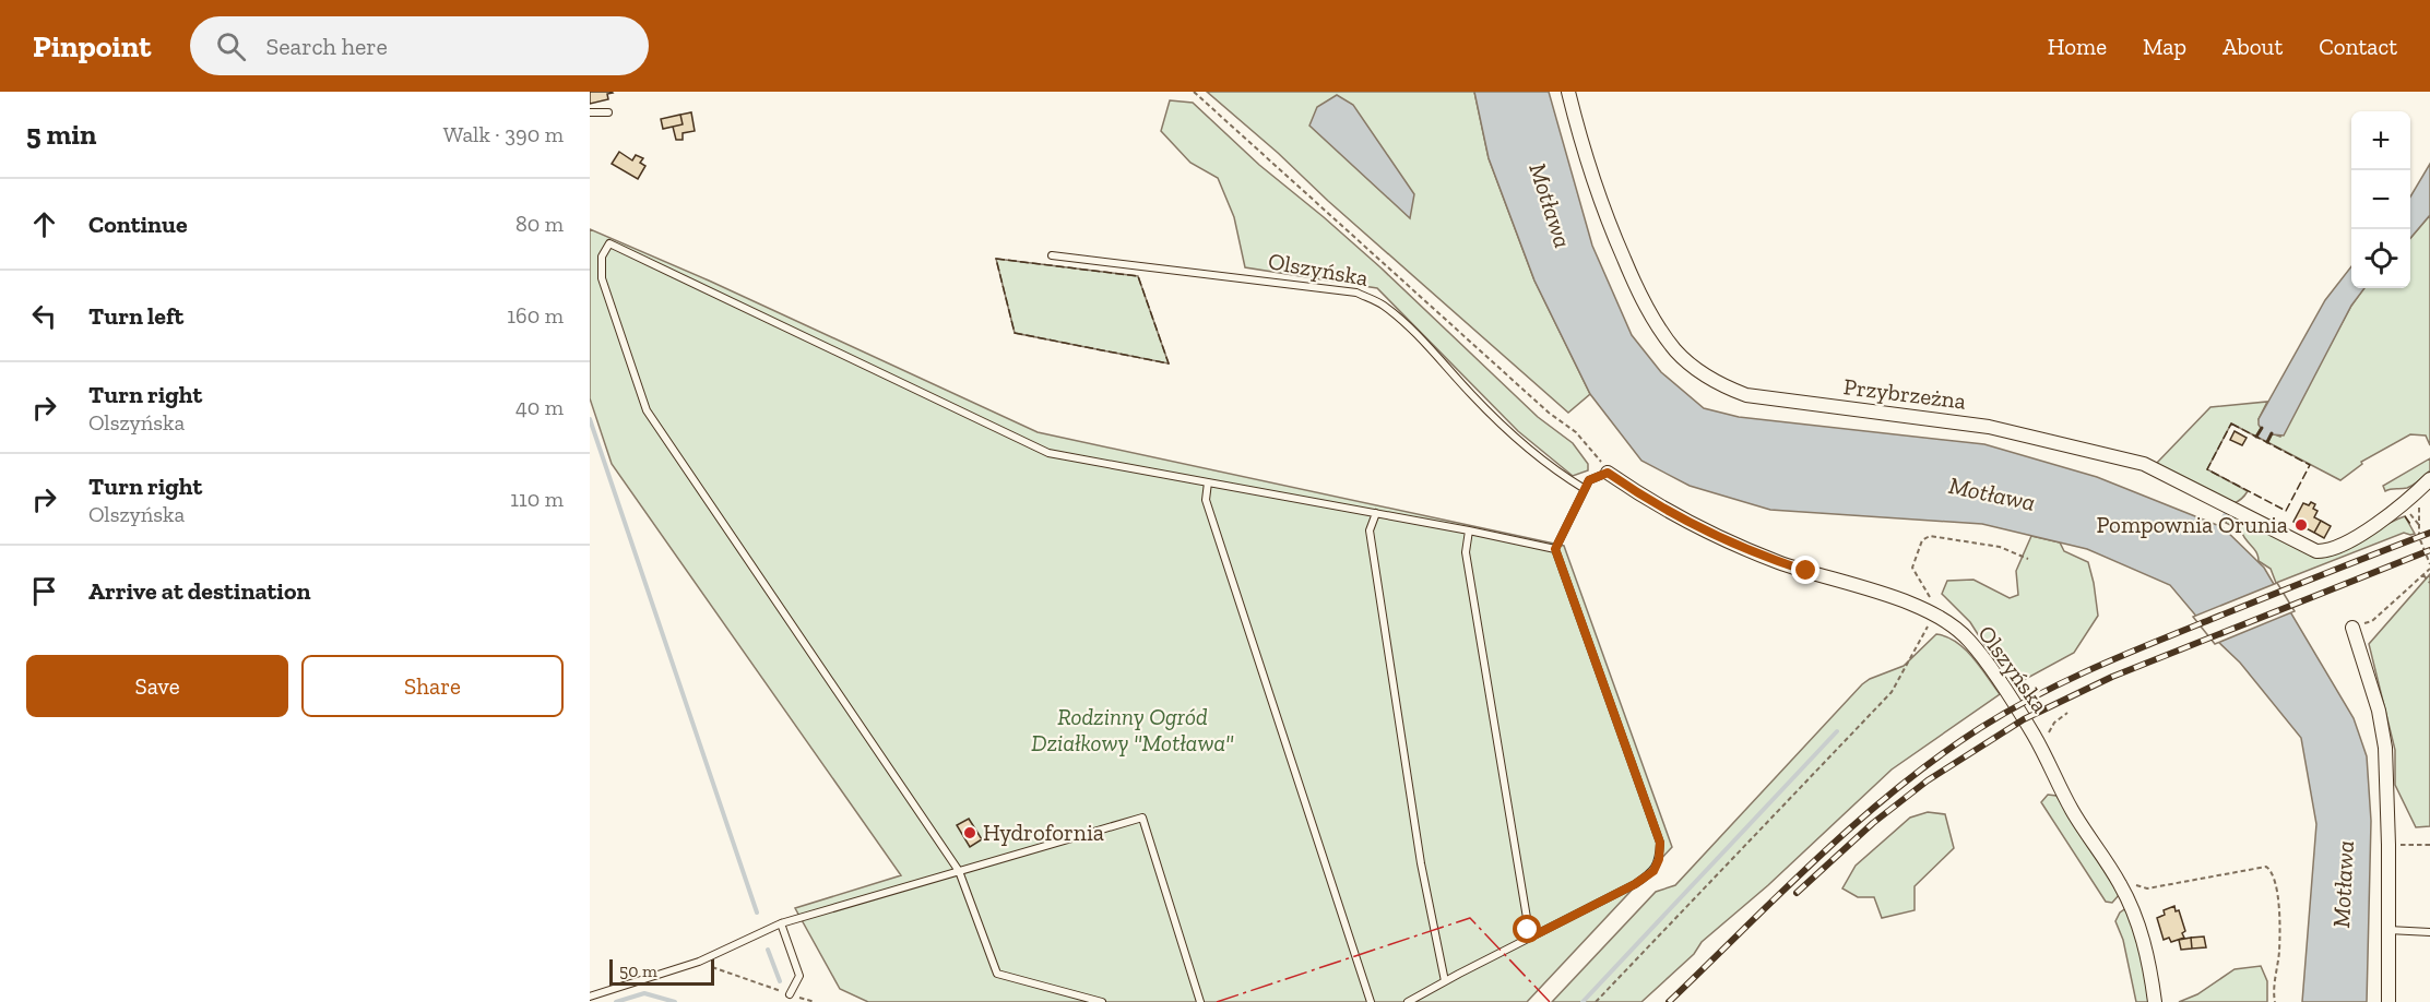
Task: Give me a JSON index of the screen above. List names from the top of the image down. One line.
{"streets":{"street":["Olszyńska","Przybrzeżna"]},"water":["Motława"],"parks":["Rodzinny Ogród Działkowy \"Motława\""],"places":["Pompownia Orunia","Hydrofornia"],"scale_bar":"50 m","page":{"header":"Pinpoint","search":"Search here","nav":["Home","Map","About","Contact"],"heading":["5 min","Walk · 390 m"],"map_buttons":["+","−"],"list":[["Continue","80 m"],["Turn left","160 m"],["Turn right","Olszyńska","40 m"],["Turn right","Olszyńska","110 m"],"Arrive at destination"],"buttons":["Save","Share"],"scale":"50 m"}}
